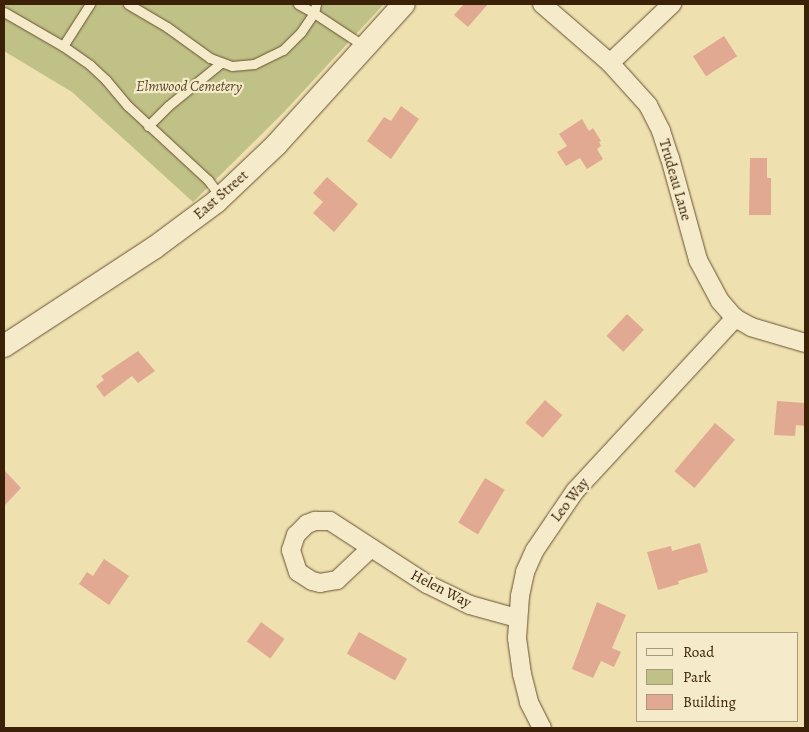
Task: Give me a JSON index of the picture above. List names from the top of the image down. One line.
{"streets":{"street":["Trudeau Lane","East Street","Leo Way","Helen Way"]},"crossings":[["Trudeau Lane","Leo Way"],["Leo Way","Helen Way"]],"parks":["Elmwood Cemetery"],"legend":["Road","Park","Building"]}
